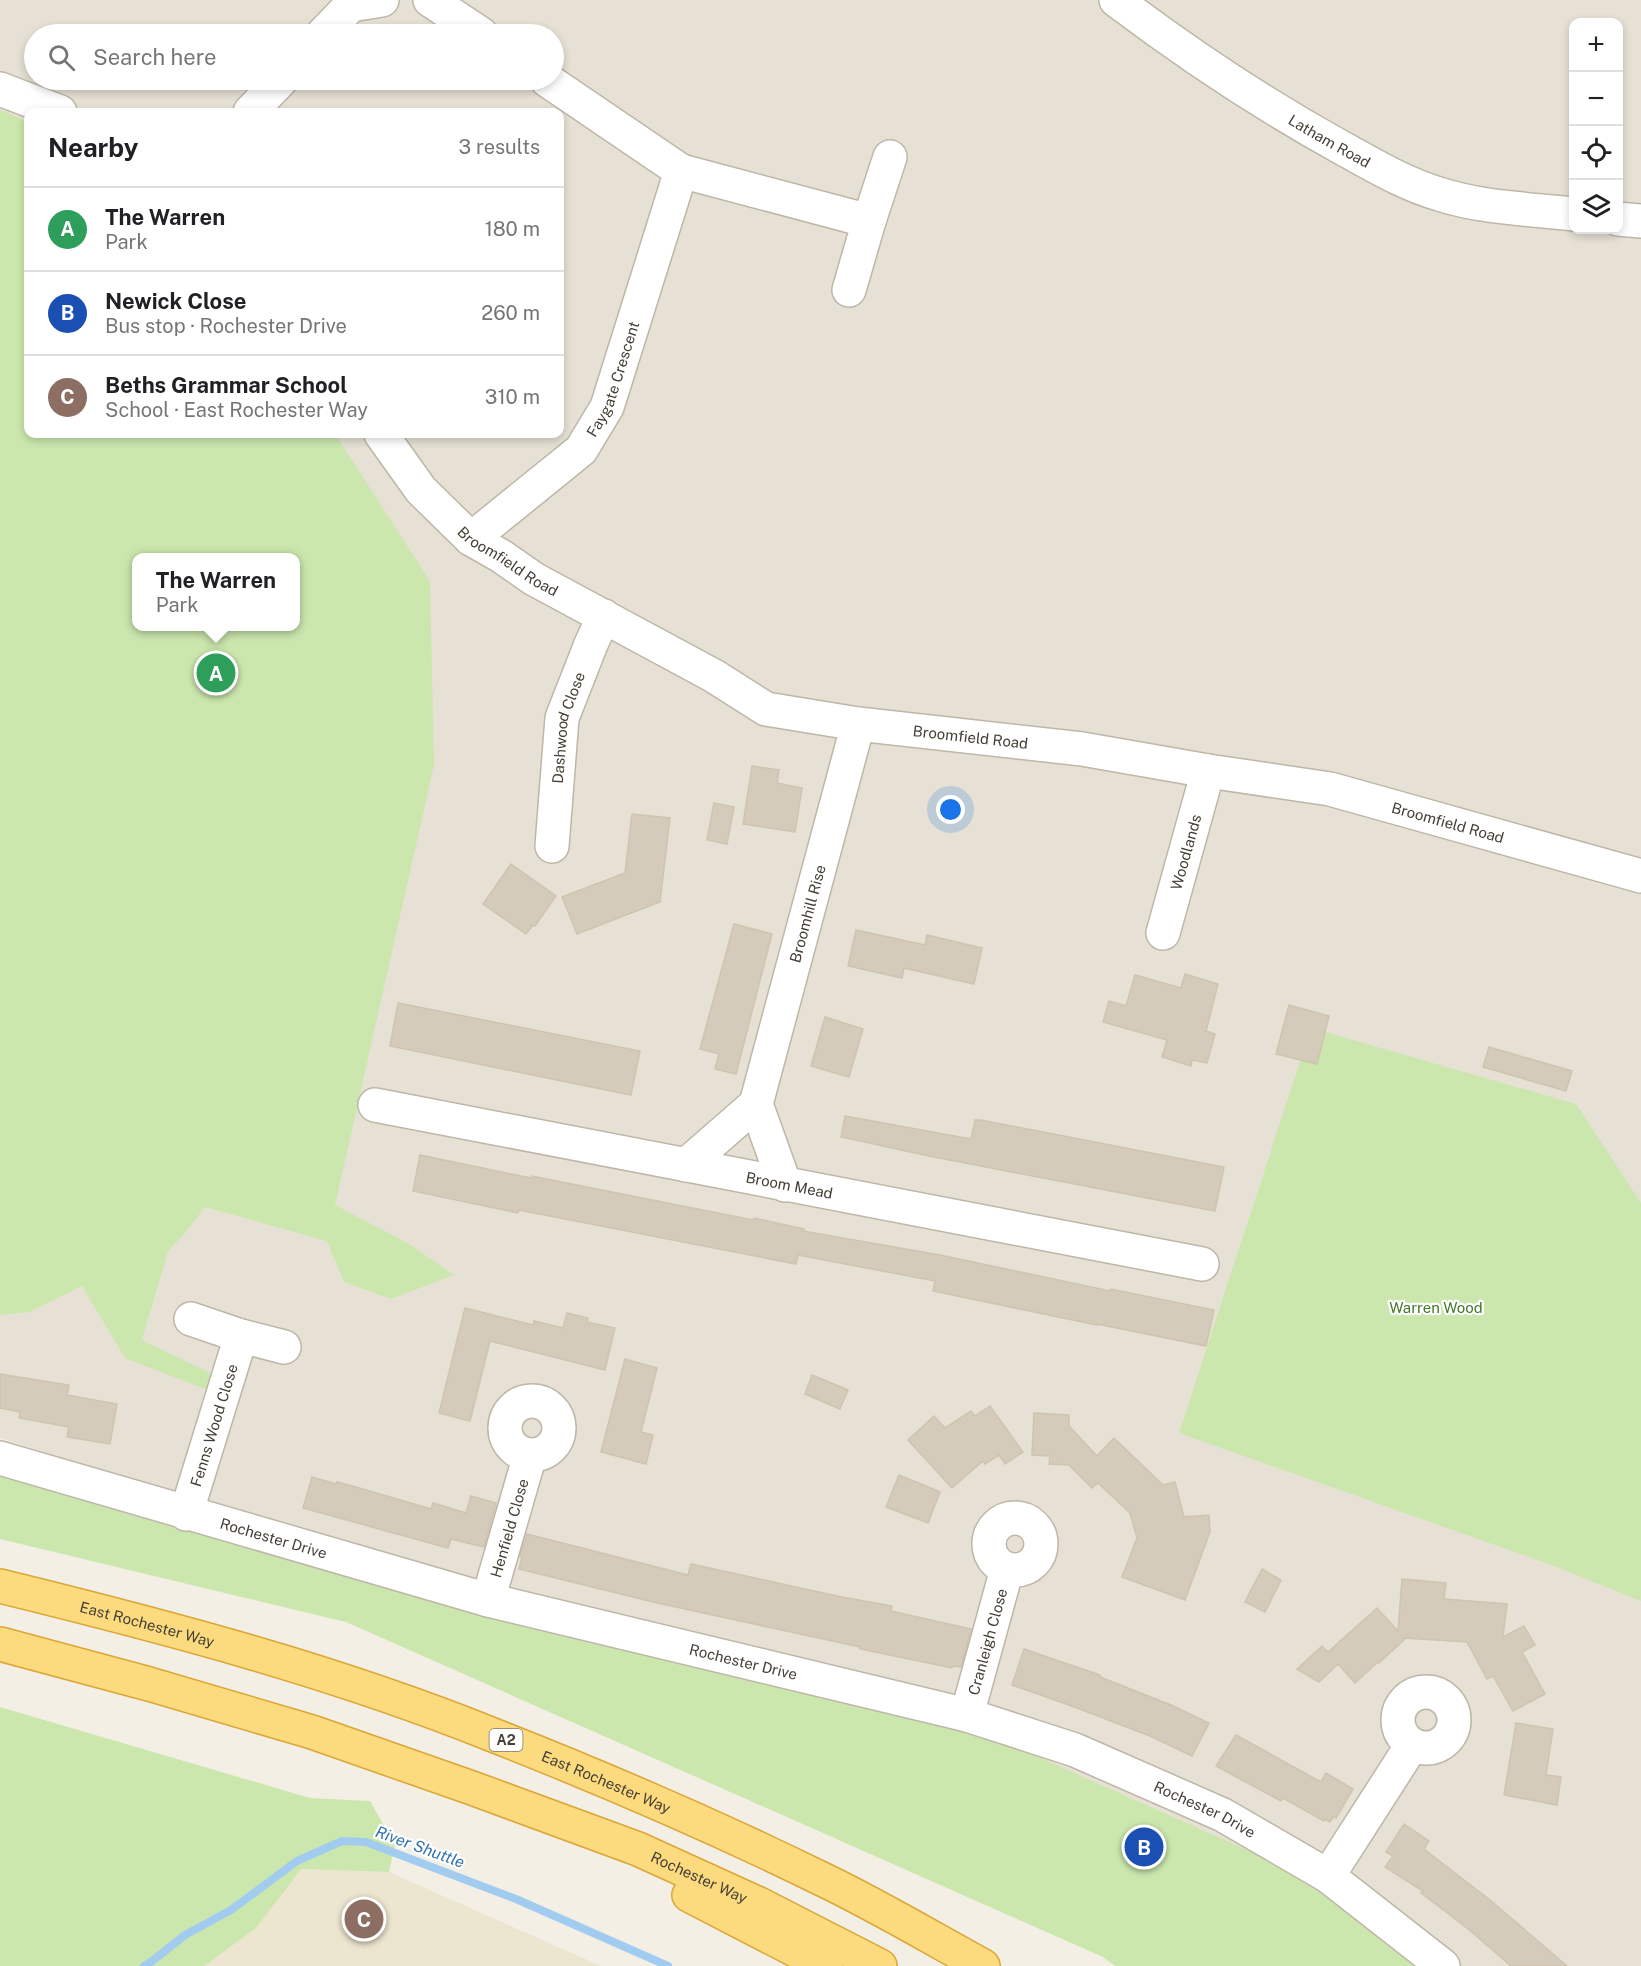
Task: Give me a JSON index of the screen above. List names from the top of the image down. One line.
{"streets":{"highway":["East Rochester Way","A2","Rochester Way"],"street":["Latham Road","Faygate Crescent","Broomfield Road","Dashwood Close","Woodlands","Broomhill Rise","Broom Mead","Fenns Wood Close","Henfield Close","Rochester Drive","Cranleigh Close"]},"crossings":[["Faygate Crescent","Broomfield Road"],["Broomfield Road","Dashwood Close"],["Broomfield Road","Woodlands"],["Broomfield Road","Broomhill Rise"],["Fenns Wood Close","Rochester Drive"],["Henfield Close","Rochester Drive"],["Rochester Drive","Cranleigh Close"]],"water":["River Shuttle"],"parks":["Warren Wood"],"page":{"map_buttons":["+","−"],"search":"Search here","heading":["Nearby","3 results"],"list":[{"mark":"A","name":"The Warren","note":"Park","value":"180 m"},{"mark":"B","name":"Newick Close","note":"Bus stop · Rochester Drive","value":"260 m"},{"mark":"C","name":"Beths Grammar School","note":"School · East Rochester Way","value":"310 m"}],"popup":["The Warren","Park"],"pins":["A","B","C"]}}
